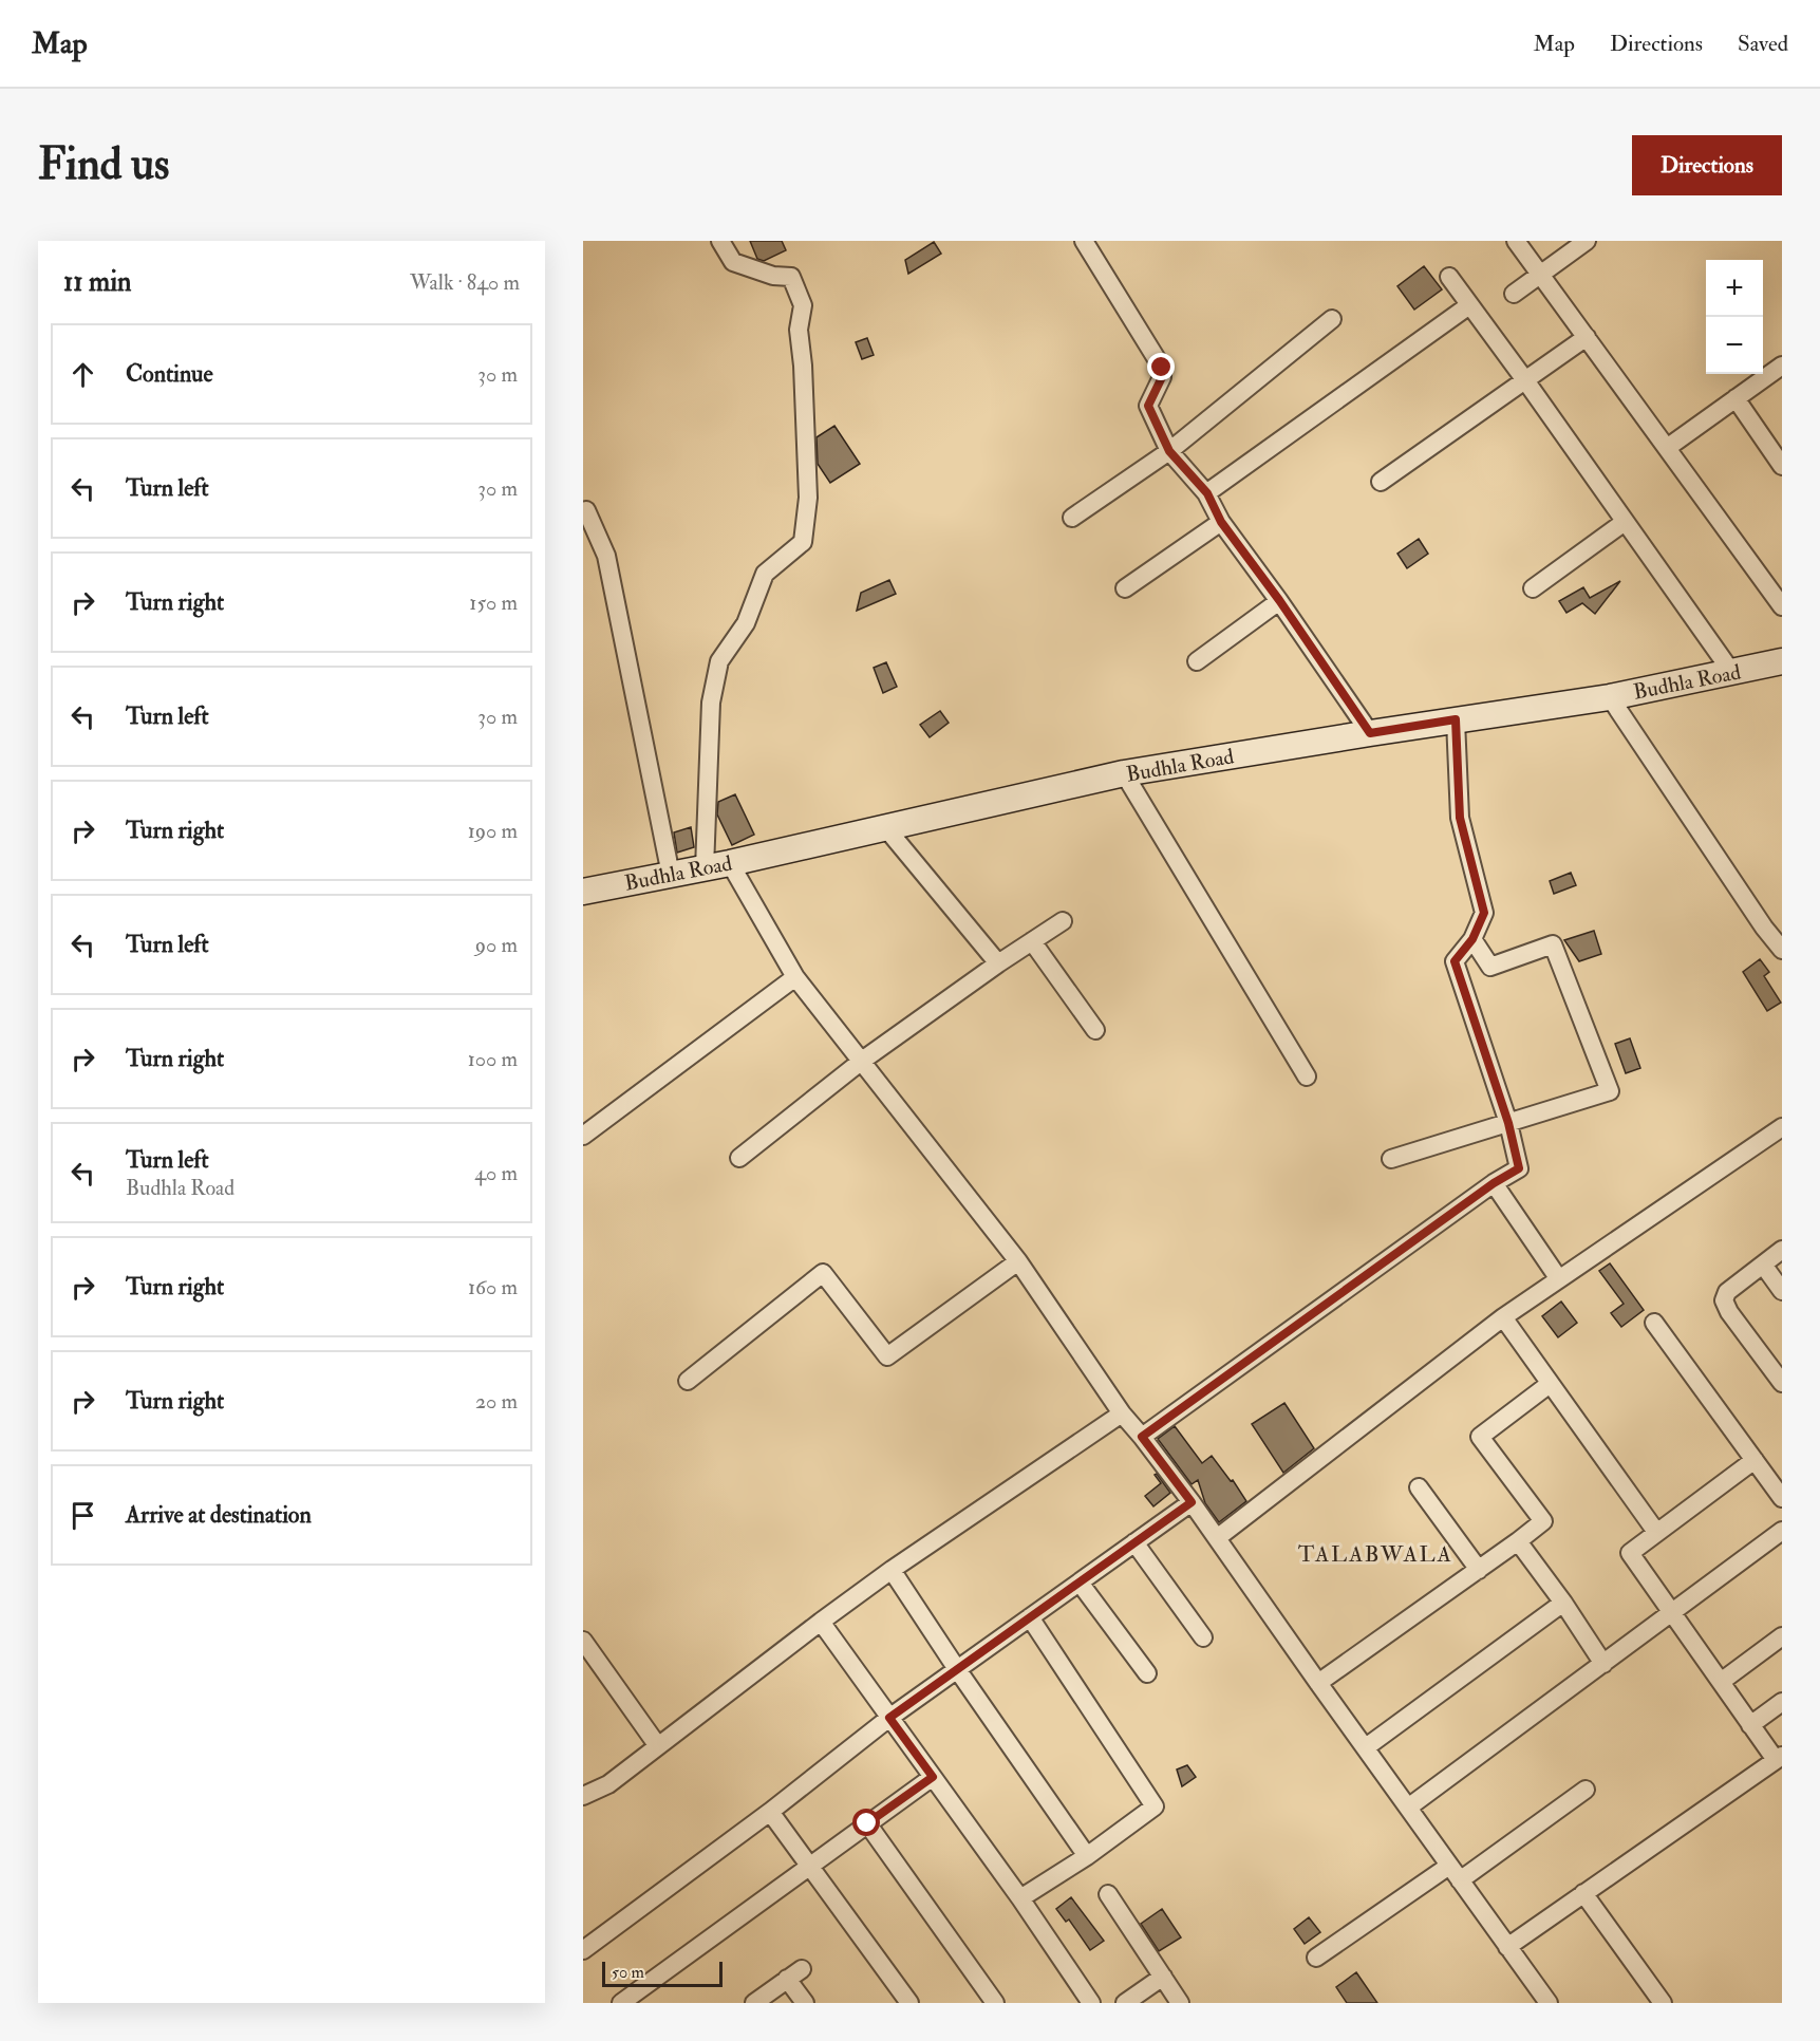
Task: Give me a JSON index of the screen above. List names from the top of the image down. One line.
{"streets":{"main road":["Budhla Road"]},"districts":["TALABWALA"],"scale_bar":"50 m","page":{"header":"Map","nav":["Map","Directions","Saved"],"buttons":"Directions","title":"Find us","heading":["11 min","Walk · 840 m"],"map_buttons":["+","−"],"list":[["Continue","30 m"],["Turn left","30 m"],["Turn right","150 m"],["Turn left","30 m"],["Turn right","190 m"],["Turn left","90 m"],["Turn right","100 m"],["Turn left","Budhla Road","40 m"],["Turn right","160 m"],["Turn right","20 m"],"Arrive at destination"],"scale":"50 m"}}
